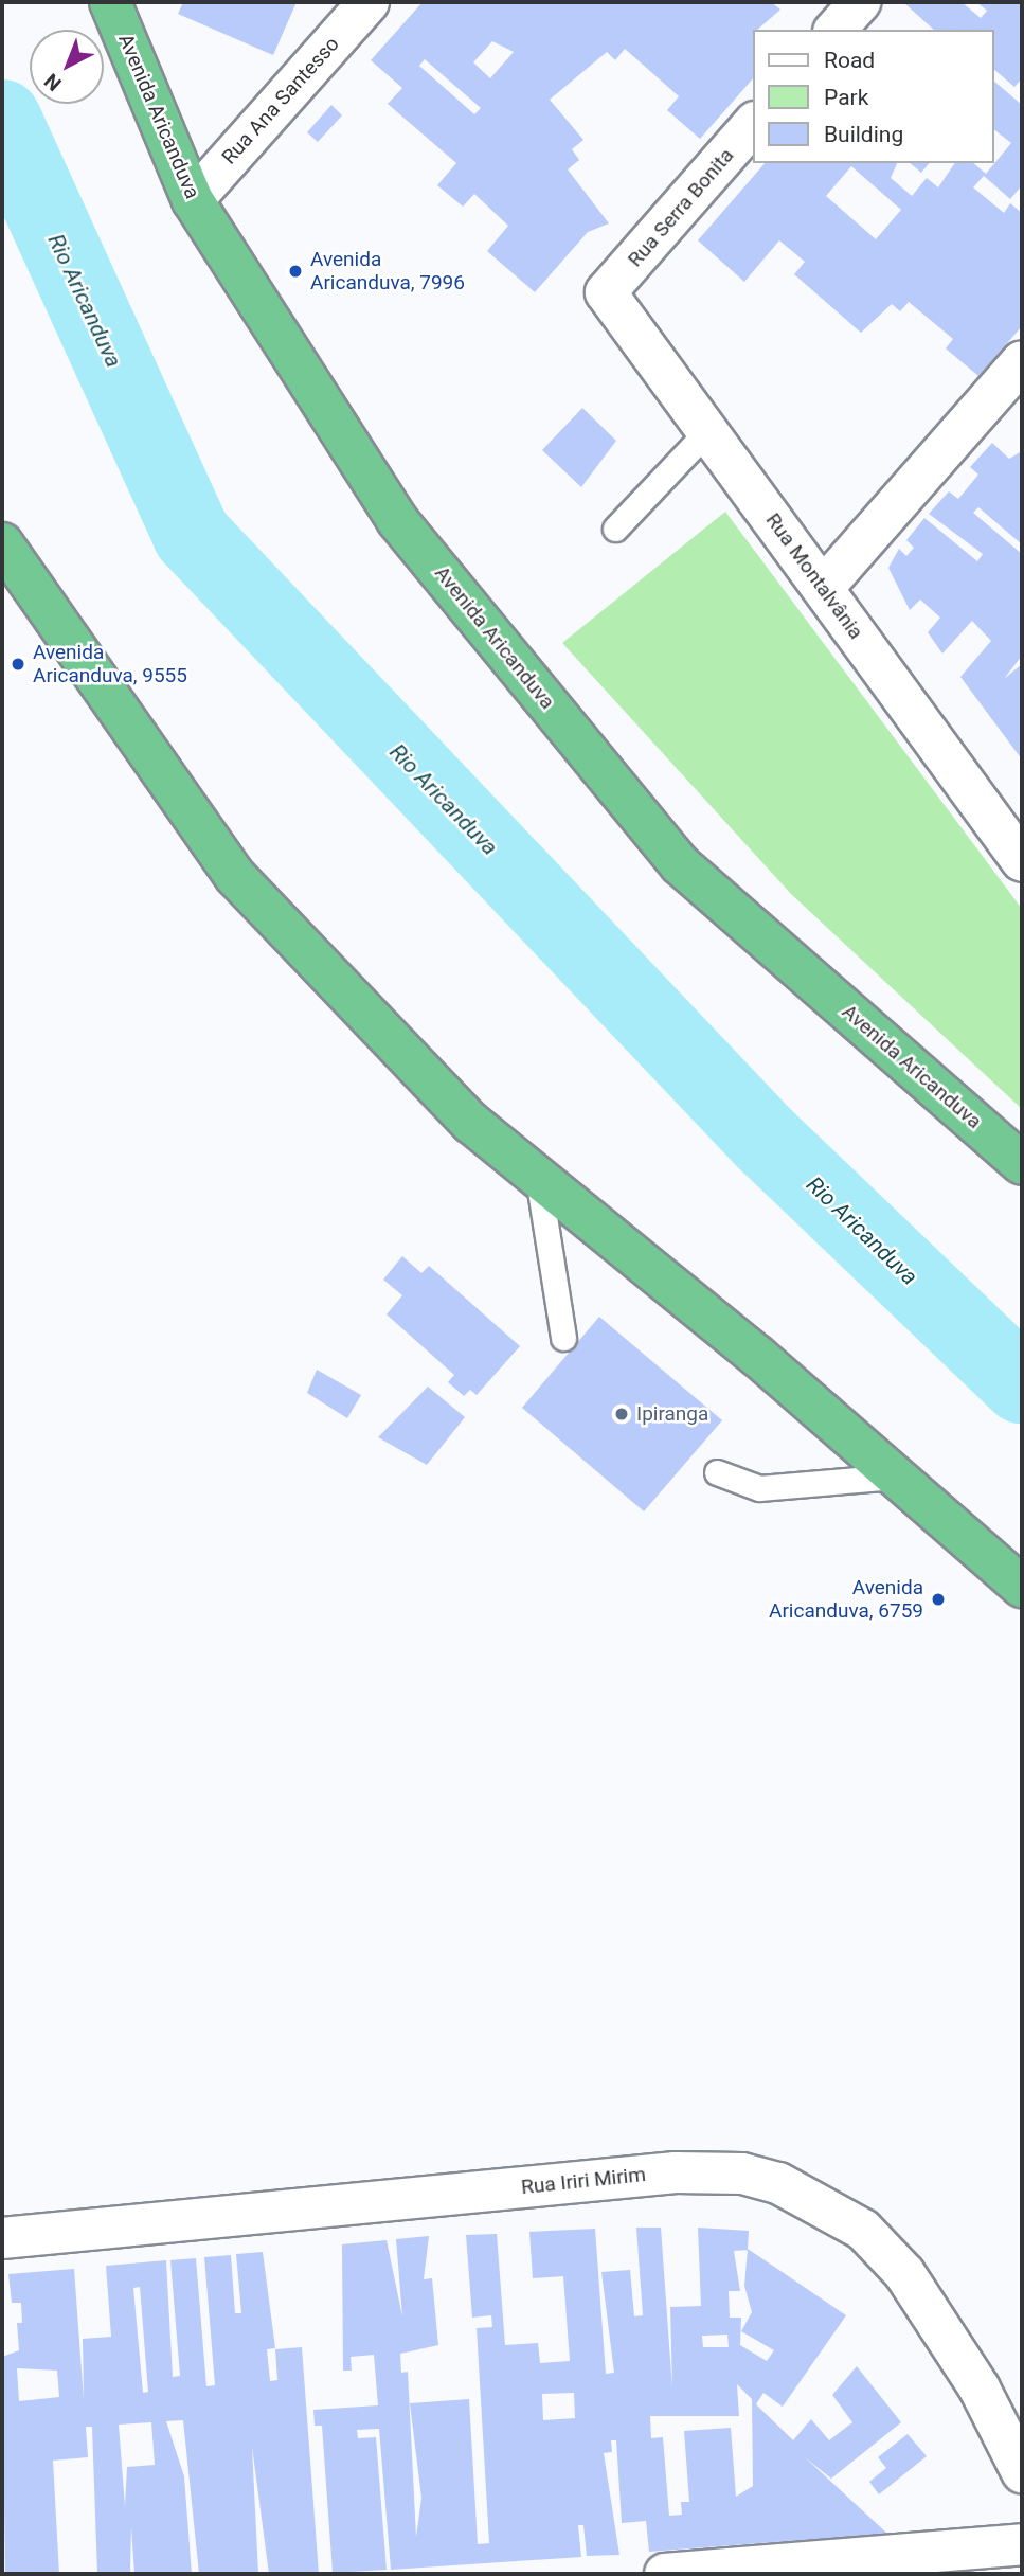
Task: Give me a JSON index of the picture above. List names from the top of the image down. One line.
{"streets":{"highway":["Avenida Aricanduva"],"street":["Rua Ana Santesso","Rua Serra Bonita","Rua Montalvânia","Rua Iriri Mirim"]},"crossings":[["Rua Ana Santesso","Avenida Aricanduva"],["Rua Serra Bonita","Rua Montalvânia"]],"water":["Rio Aricanduva"],"places":["Avenida Aricanduva, 7996","Avenida Aricanduva, 9555","Ipiranga","Avenida Aricanduva, 6759"],"legend":["Road","Park","Building"],"north":"bottom left"}
